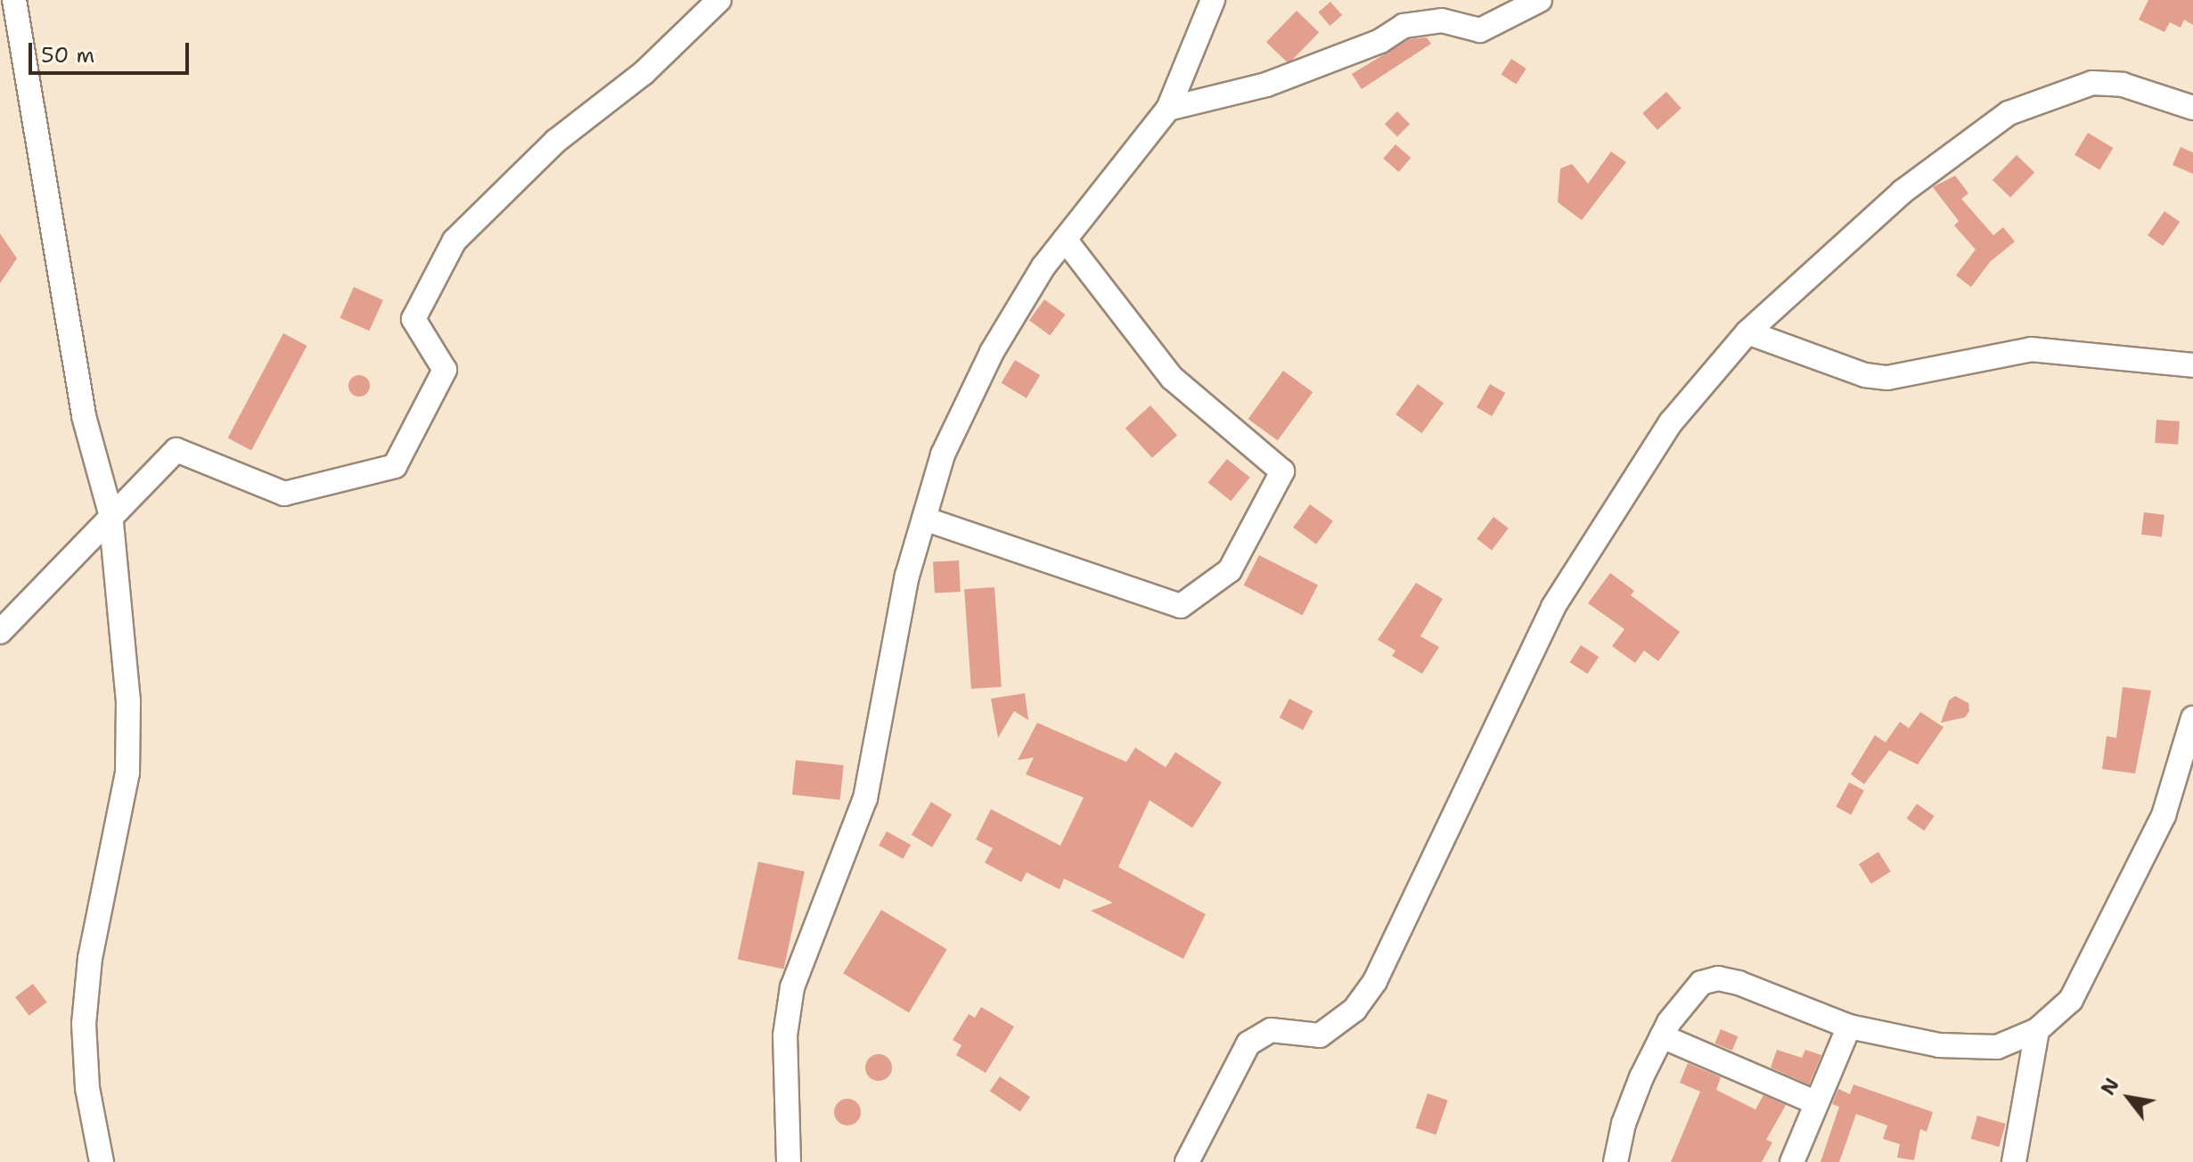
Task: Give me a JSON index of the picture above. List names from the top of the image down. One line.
{"scale_bar":"50 m","north":"top left"}
